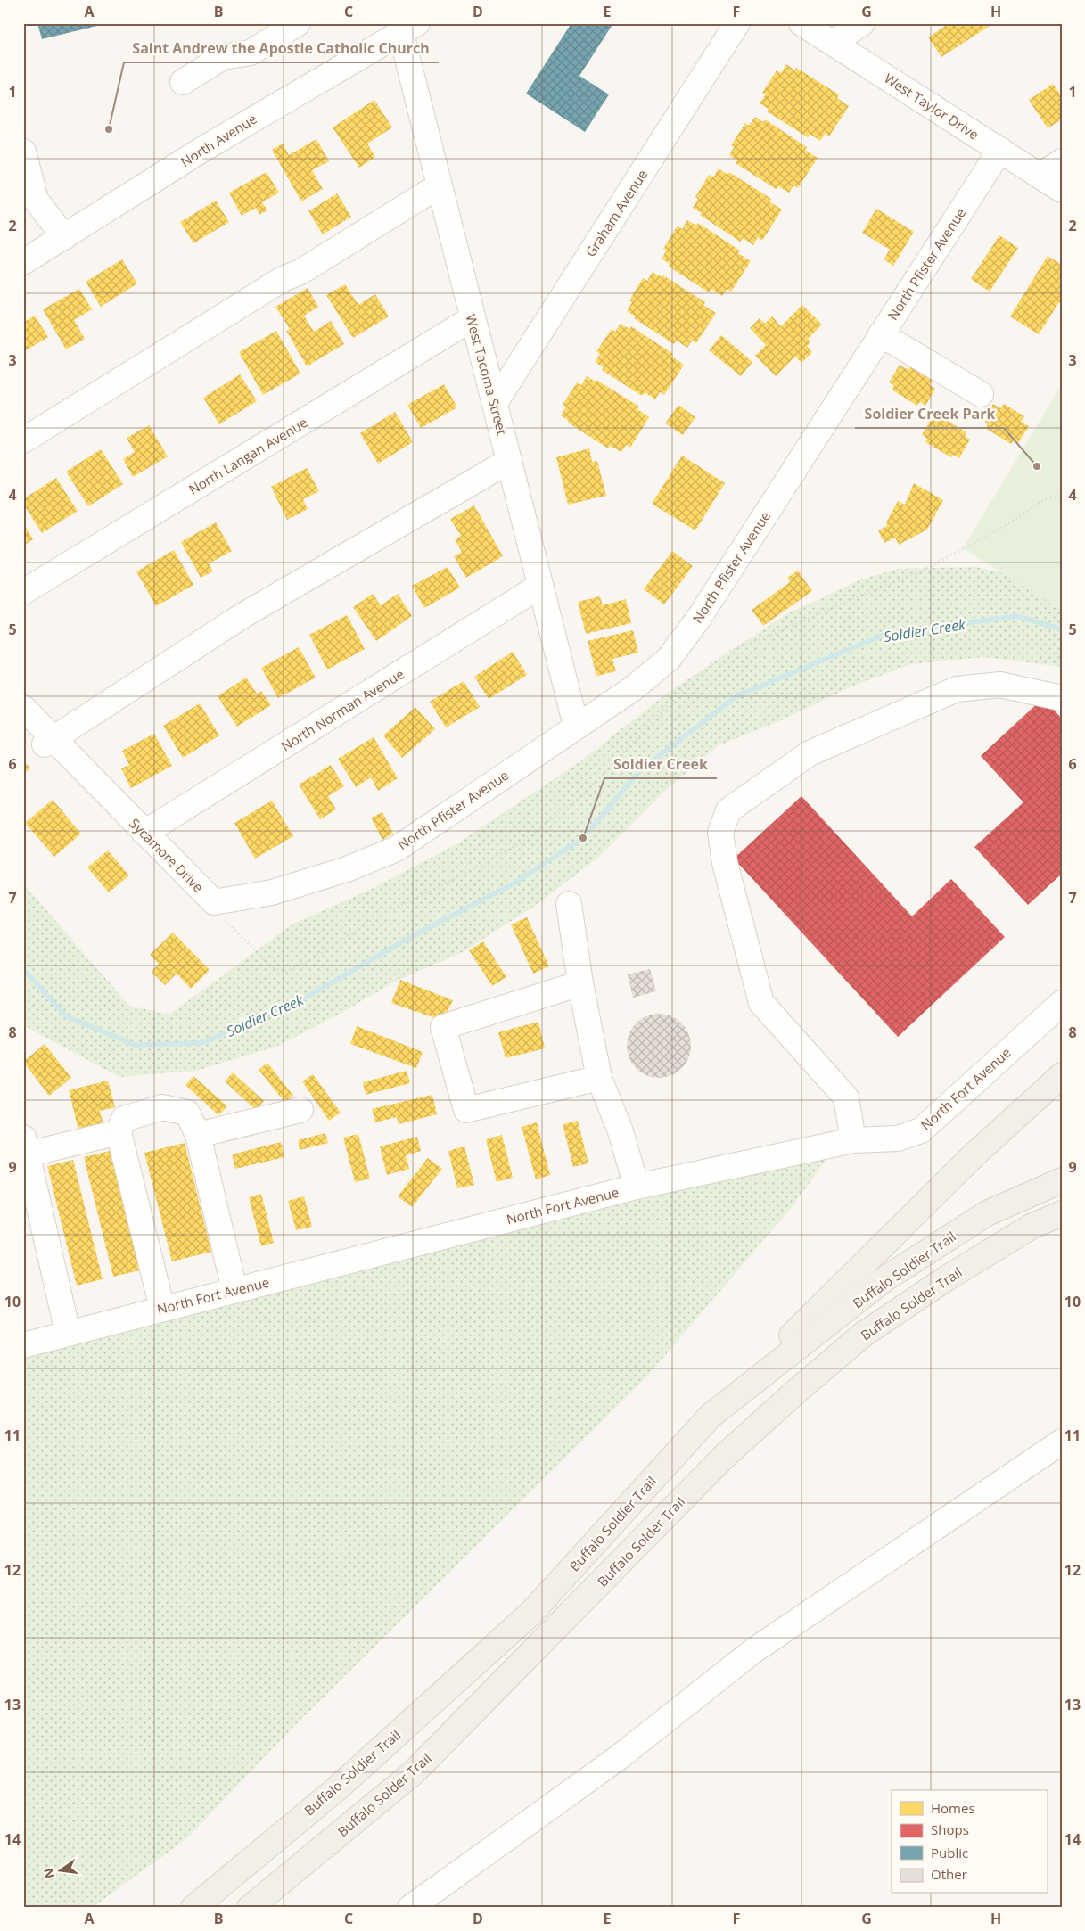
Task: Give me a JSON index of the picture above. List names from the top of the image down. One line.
{"streets":{"main road":["Buffalo Soldier Trail","Buffalo Solder Trail"],"street":["West Taylor Drive","North Avenue","Graham Avenue","North Pfister Avenue","West Tacoma Street","North Langan Avenue","North Norman Avenue","Sycamore Drive","North Fort Avenue"]},"crossings":[["West Taylor Drive","North Pfister Avenue"],["North Avenue","West Tacoma Street"],["Graham Avenue","West Tacoma Street"],["North Pfister Avenue","West Tacoma Street"],["North Pfister Avenue","Sycamore Drive"],["West Tacoma Street","North Langan Avenue"],["West Tacoma Street","North Norman Avenue"],["North Norman Avenue","Sycamore Drive"]],"water":["Soldier Creek"],"places":["Saint Andrew the Apostle Catholic Church","Soldier Creek Park","Soldier Creek"],"legend":["Homes","Shops","Public","Other"],"north":"left","grid":{"columns":["A","B","C","D","E","F","G","H"],"rows":["1","2","3","4","5","6","7","8","9","10","11","12","13","14"]}}
